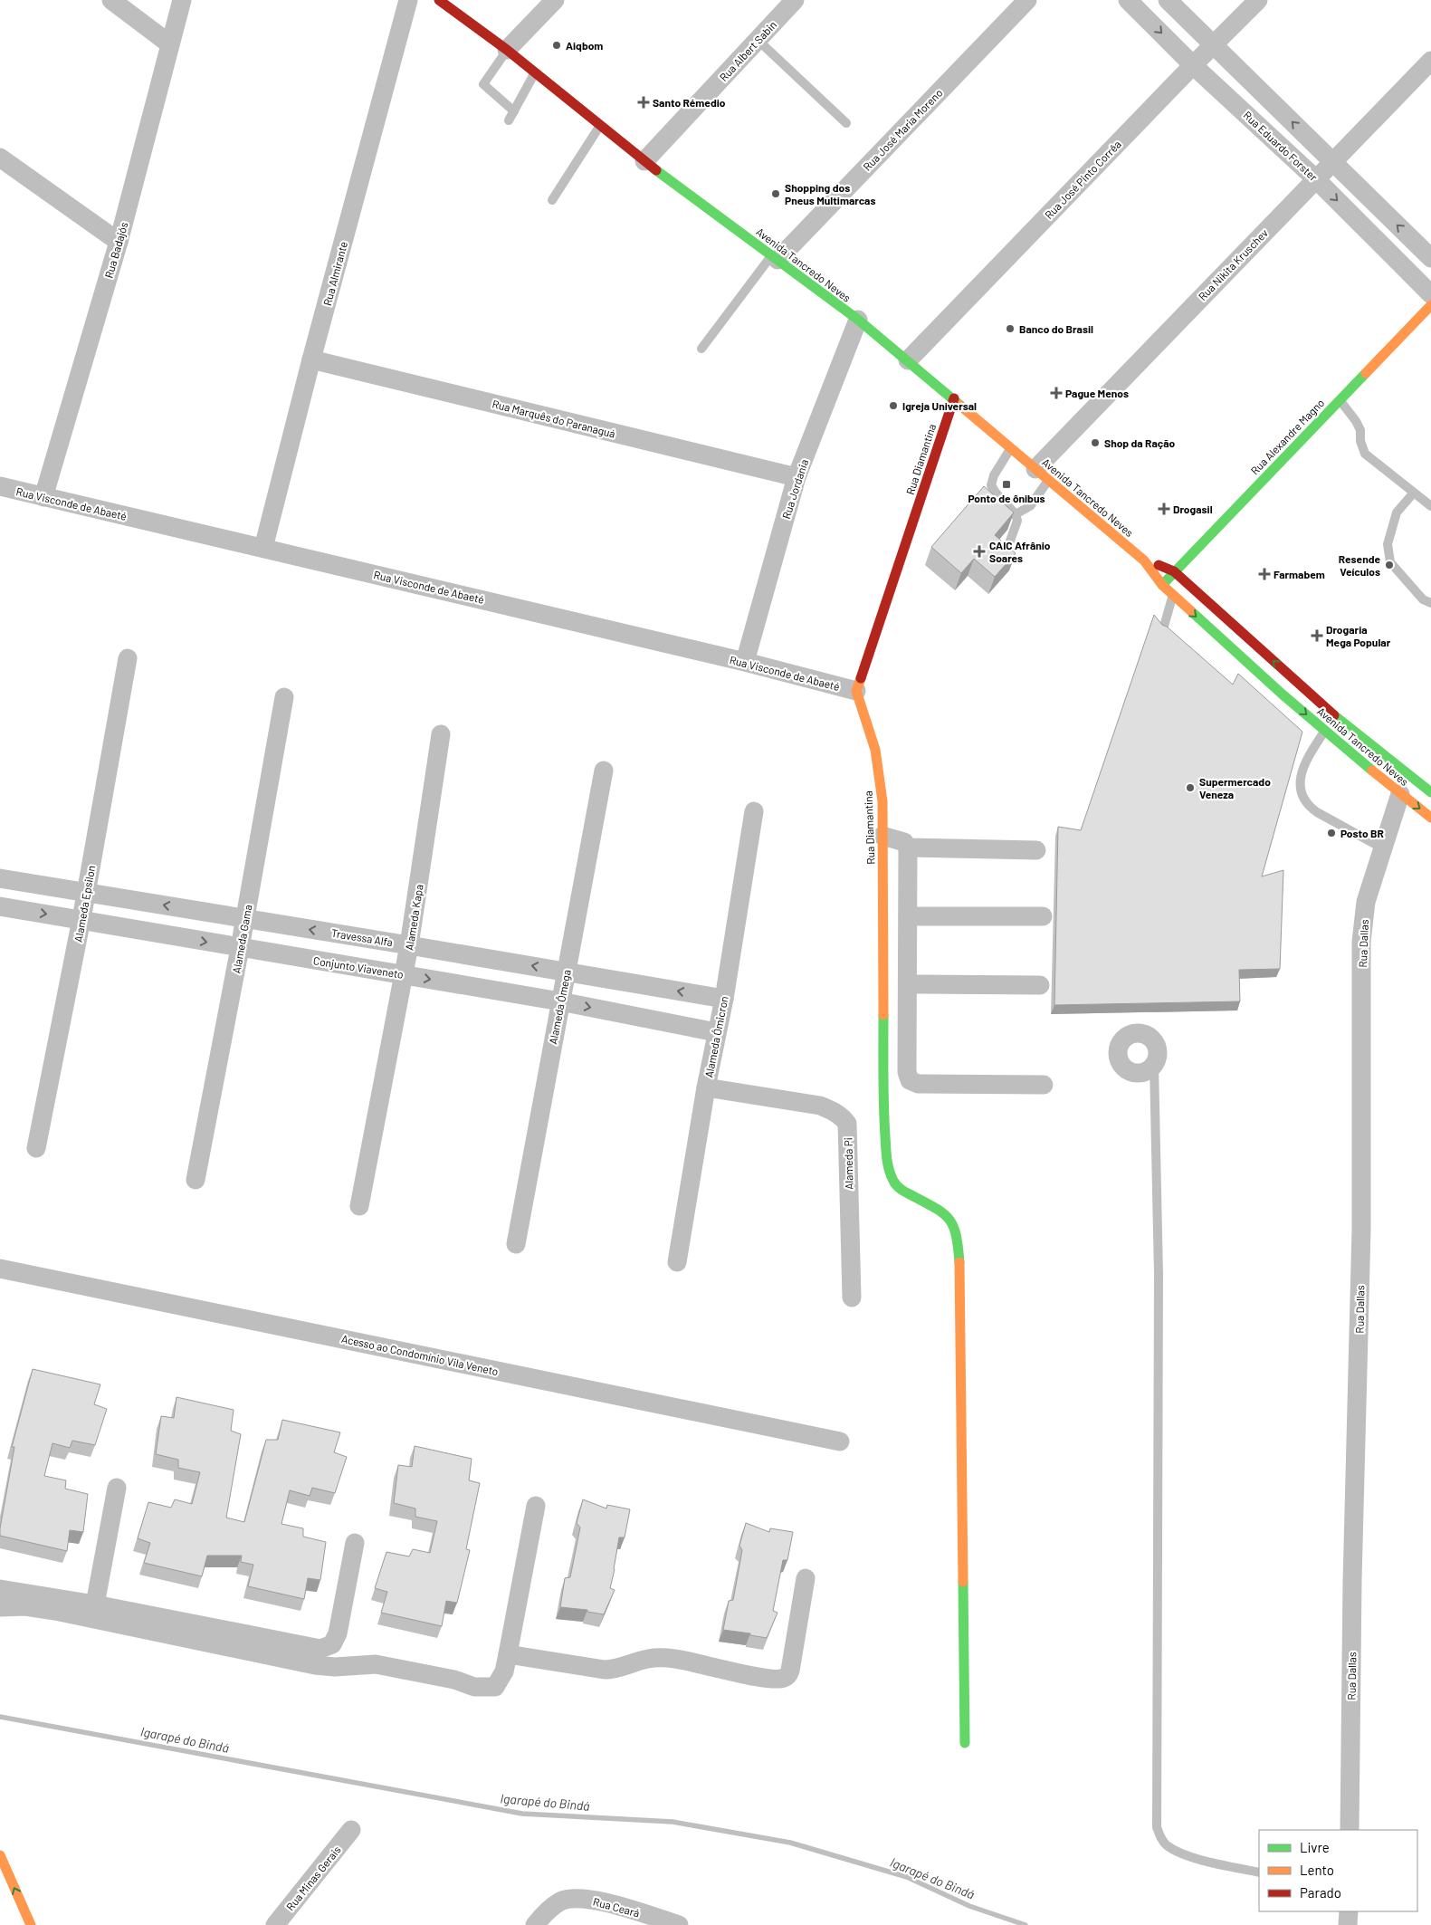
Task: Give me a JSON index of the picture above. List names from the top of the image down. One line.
{"streets":{"street":["Rua Albert Sabin","Rua José Maria Moreno","Rua Eduardo Forster","Rua José Pinto Corrêa","Rua Badajós","Avenida Tancredo Neves","Rua Nikita Kruschev","Rua Almirante","Rua Marquês do Paranaguá","Rua Alexandre Magno","Rua Diamantina","Rua Jordania","Rua Visconde de Abaeté","Alameda Epsilon","Alameda Kapa","Travessa Alfa","Alameda Gama","Rua Dallas","Conjunto Viaveneto","Alameda Ômega","Alameda Ômicron","Alameda Pi","Acesso ao Condomínio Vila Veneto","Rua Minas Gerais","Rua Ceará"]},"crossings":[["Rua Albert Sabin","Avenida Tancredo Neves"],["Rua José Maria Moreno","Avenida Tancredo Neves"],["Rua Eduardo Forster","Rua José Pinto Corrêa"],["Rua Eduardo Forster","Rua Nikita Kruschev"],["Rua Eduardo Forster","Rua Alexandre Magno"],["Rua José Pinto Corrêa","Avenida Tancredo Neves"],["Rua Badajós","Rua Visconde de Abaeté"],["Avenida Tancredo Neves","Rua Nikita Kruschev"],["Avenida Tancredo Neves","Rua Alexandre Magno"],["Avenida Tancredo Neves","Rua Diamantina"],["Avenida Tancredo Neves","Rua Jordania"],["Avenida Tancredo Neves","Rua Dallas"],["Rua Almirante","Rua Marquês do Paranaguá"],["Rua Almirante","Rua Visconde de Abaeté"],["Rua Marquês do Paranaguá","Rua Jordania"],["Rua Diamantina","Rua Visconde de Abaeté"],["Rua Jordania","Rua Visconde de Abaeté"],["Alameda Epsilon","Travessa Alfa"],["Alameda Epsilon","Conjunto Viaveneto"],["Alameda Kapa","Travessa Alfa"],["Alameda Kapa","Conjunto Viaveneto"],["Travessa Alfa","Alameda Gama"],["Travessa Alfa","Alameda Ômega"],["Travessa Alfa","Alameda Ômicron"],["Alameda Gama","Conjunto Viaveneto"],["Conjunto Viaveneto","Alameda Ômega"],["Conjunto Viaveneto","Alameda Ômicron"],["Alameda Ômicron","Alameda Pi"]],"one_way":["Travessa Alfa","Conjunto Viaveneto"],"water":["Igarapé do Bindá"],"places":{"other":["Aiqbom","Shopping dos Pneus Multimarcas","Banco do Brasil","Igreja Universal","Shop da Ração","Resende Veículos","Supermercado Veneza","Posto BR"],"health":["Santo Rémedio","Pague Menos","Drogasil","CAIC Afrânio Soares","Farmabem","Drogaria Mega Popular"],"transit":["Ponto de ônibus"]},"legend":["Livre","Lento","Parado"]}
